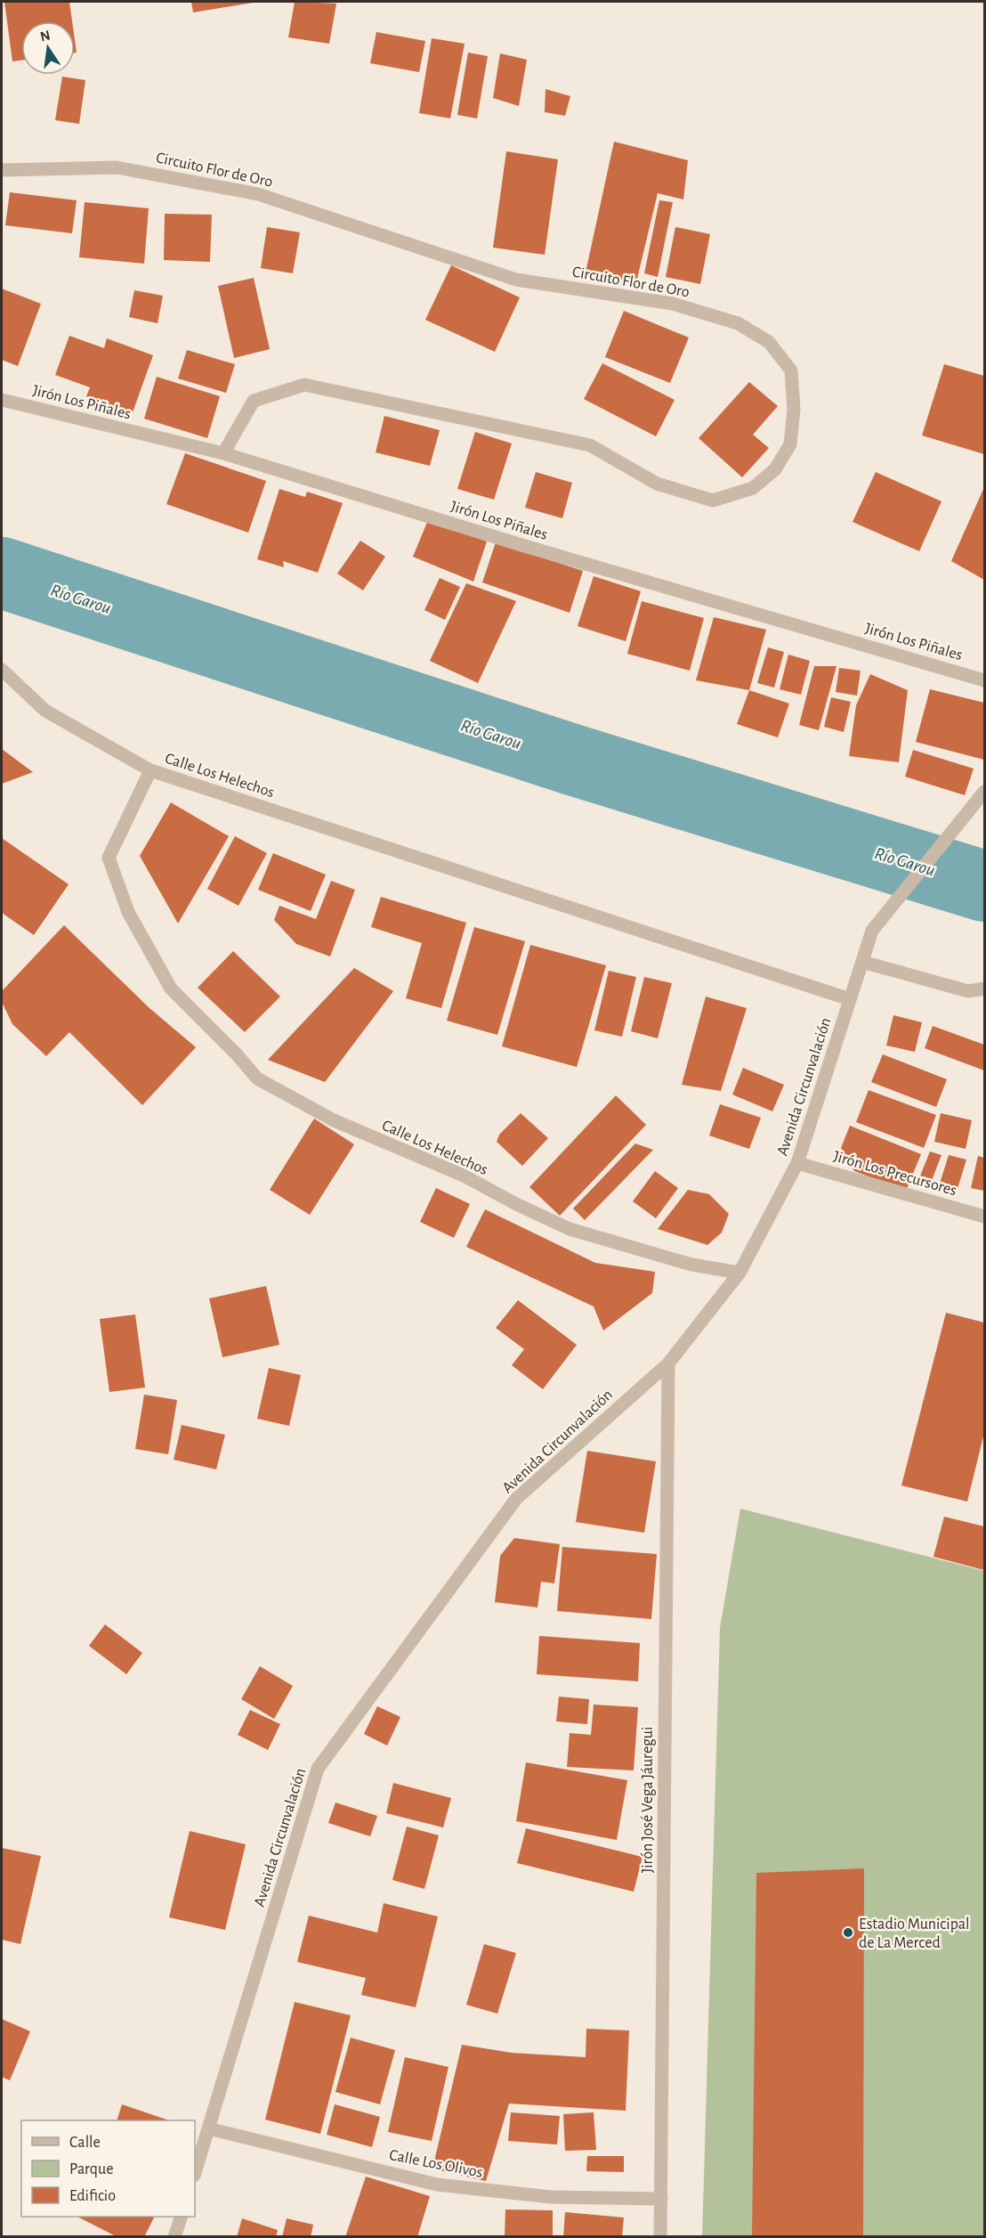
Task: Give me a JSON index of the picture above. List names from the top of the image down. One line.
{"streets":{"street":["Circuito Flor de Oro","Jirón Los Piñales","Calle Los Helechos","Avenida Circunvalación","Jirón Los Precursores","Jirón José Vega Jáuregui","Calle Los Olivos"]},"crossings":[["Circuito Flor de Oro","Jirón Los Piñales"],["Calle Los Helechos","Avenida Circunvalación"],["Avenida Circunvalación","Jirón Los Precursores"],["Avenida Circunvalación","Jirón José Vega Jáuregui"],["Avenida Circunvalación","Calle Los Olivos"],["Jirón José Vega Jáuregui","Calle Los Olivos"]],"water":["Río Garou"],"places":["Estadio Municipal de La Merced"],"legend":["Calle","Parque","Edificio"],"north":"top"}
